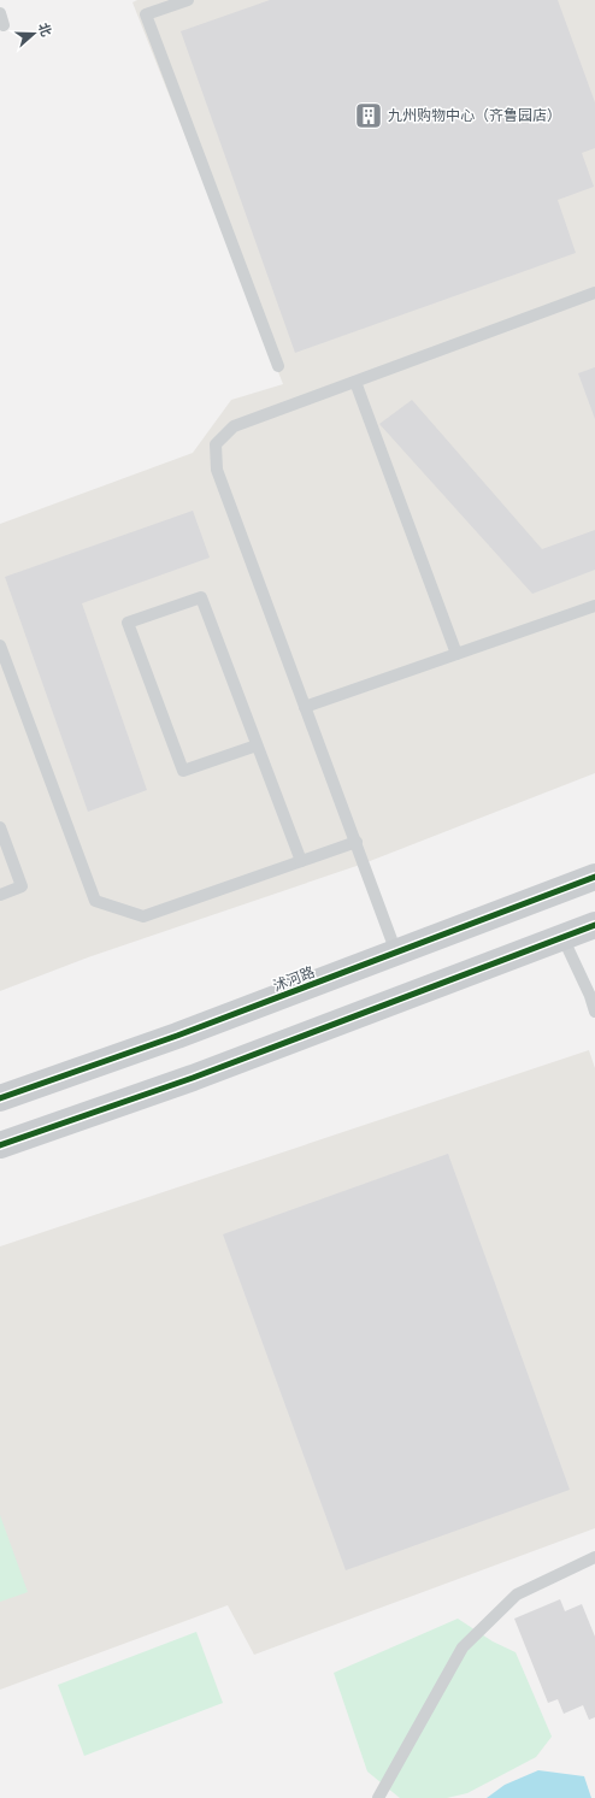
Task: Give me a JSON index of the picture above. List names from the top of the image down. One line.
{"streets":{"main road":["沭河路"]},"places":{"building":["九州购物中心（齐鲁园店）"]},"north":"right"}
